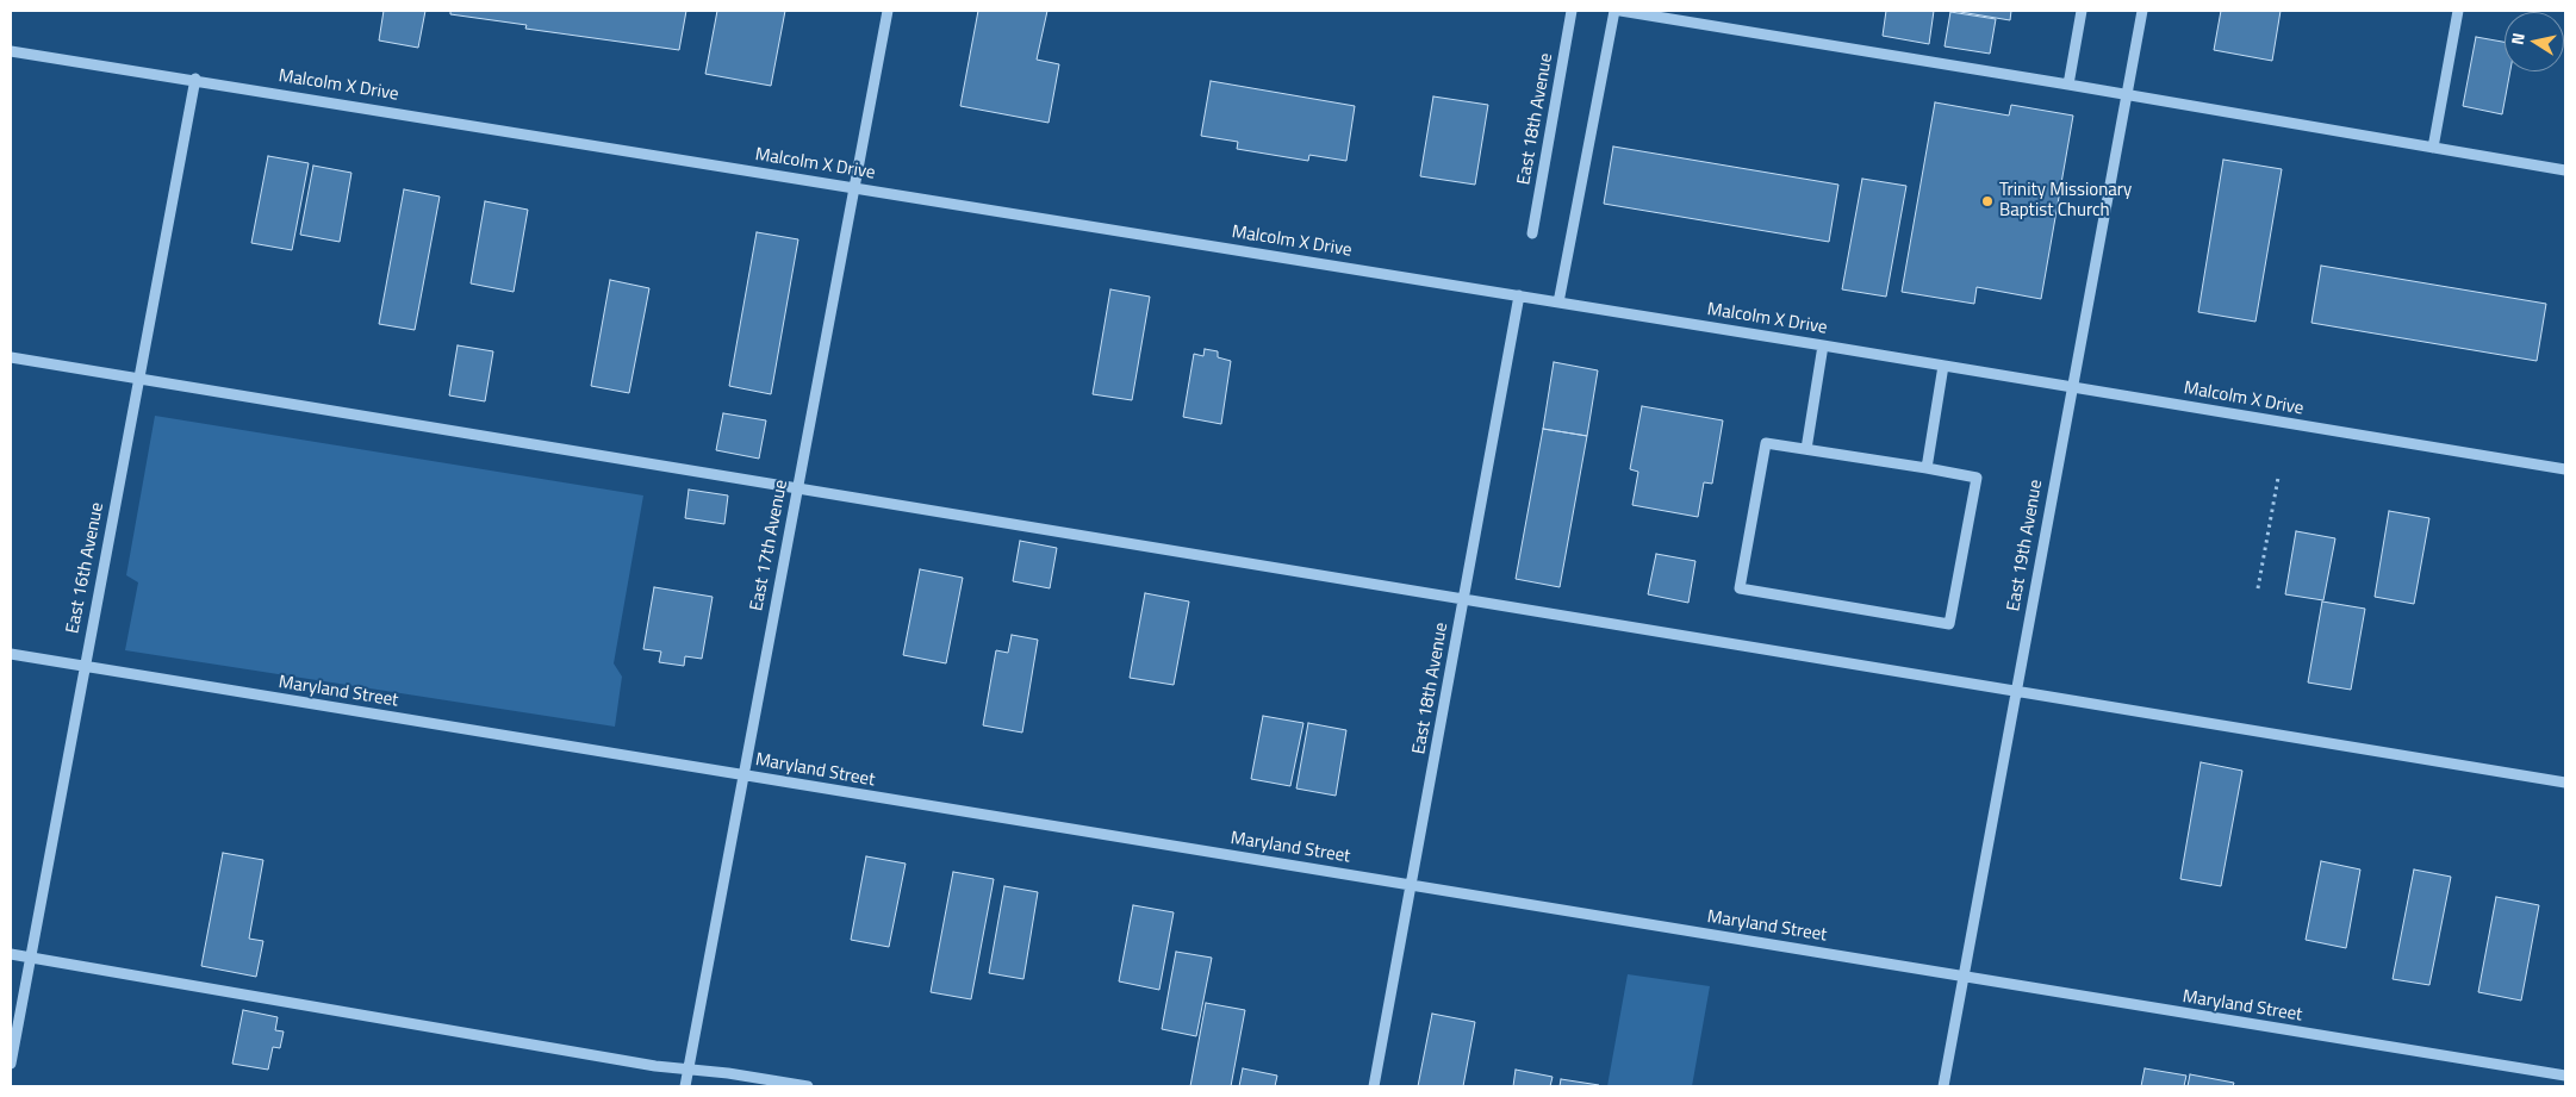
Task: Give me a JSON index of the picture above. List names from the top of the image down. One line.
{"streets":{"street":["Malcolm X Drive","East 18th Avenue","East 17th Avenue","East 19th Avenue","East 16th Avenue","Maryland Street"]},"crossings":[["Malcolm X Drive","East 18th Avenue"],["Malcolm X Drive","East 17th Avenue"],["Malcolm X Drive","East 19th Avenue"],["Malcolm X Drive","East 16th Avenue"],["East 18th Avenue","Maryland Street"],["East 17th Avenue","Maryland Street"],["East 19th Avenue","Maryland Street"],["East 16th Avenue","Maryland Street"]],"places":["Trinity Missionary Baptist Church"],"north":"left"}
